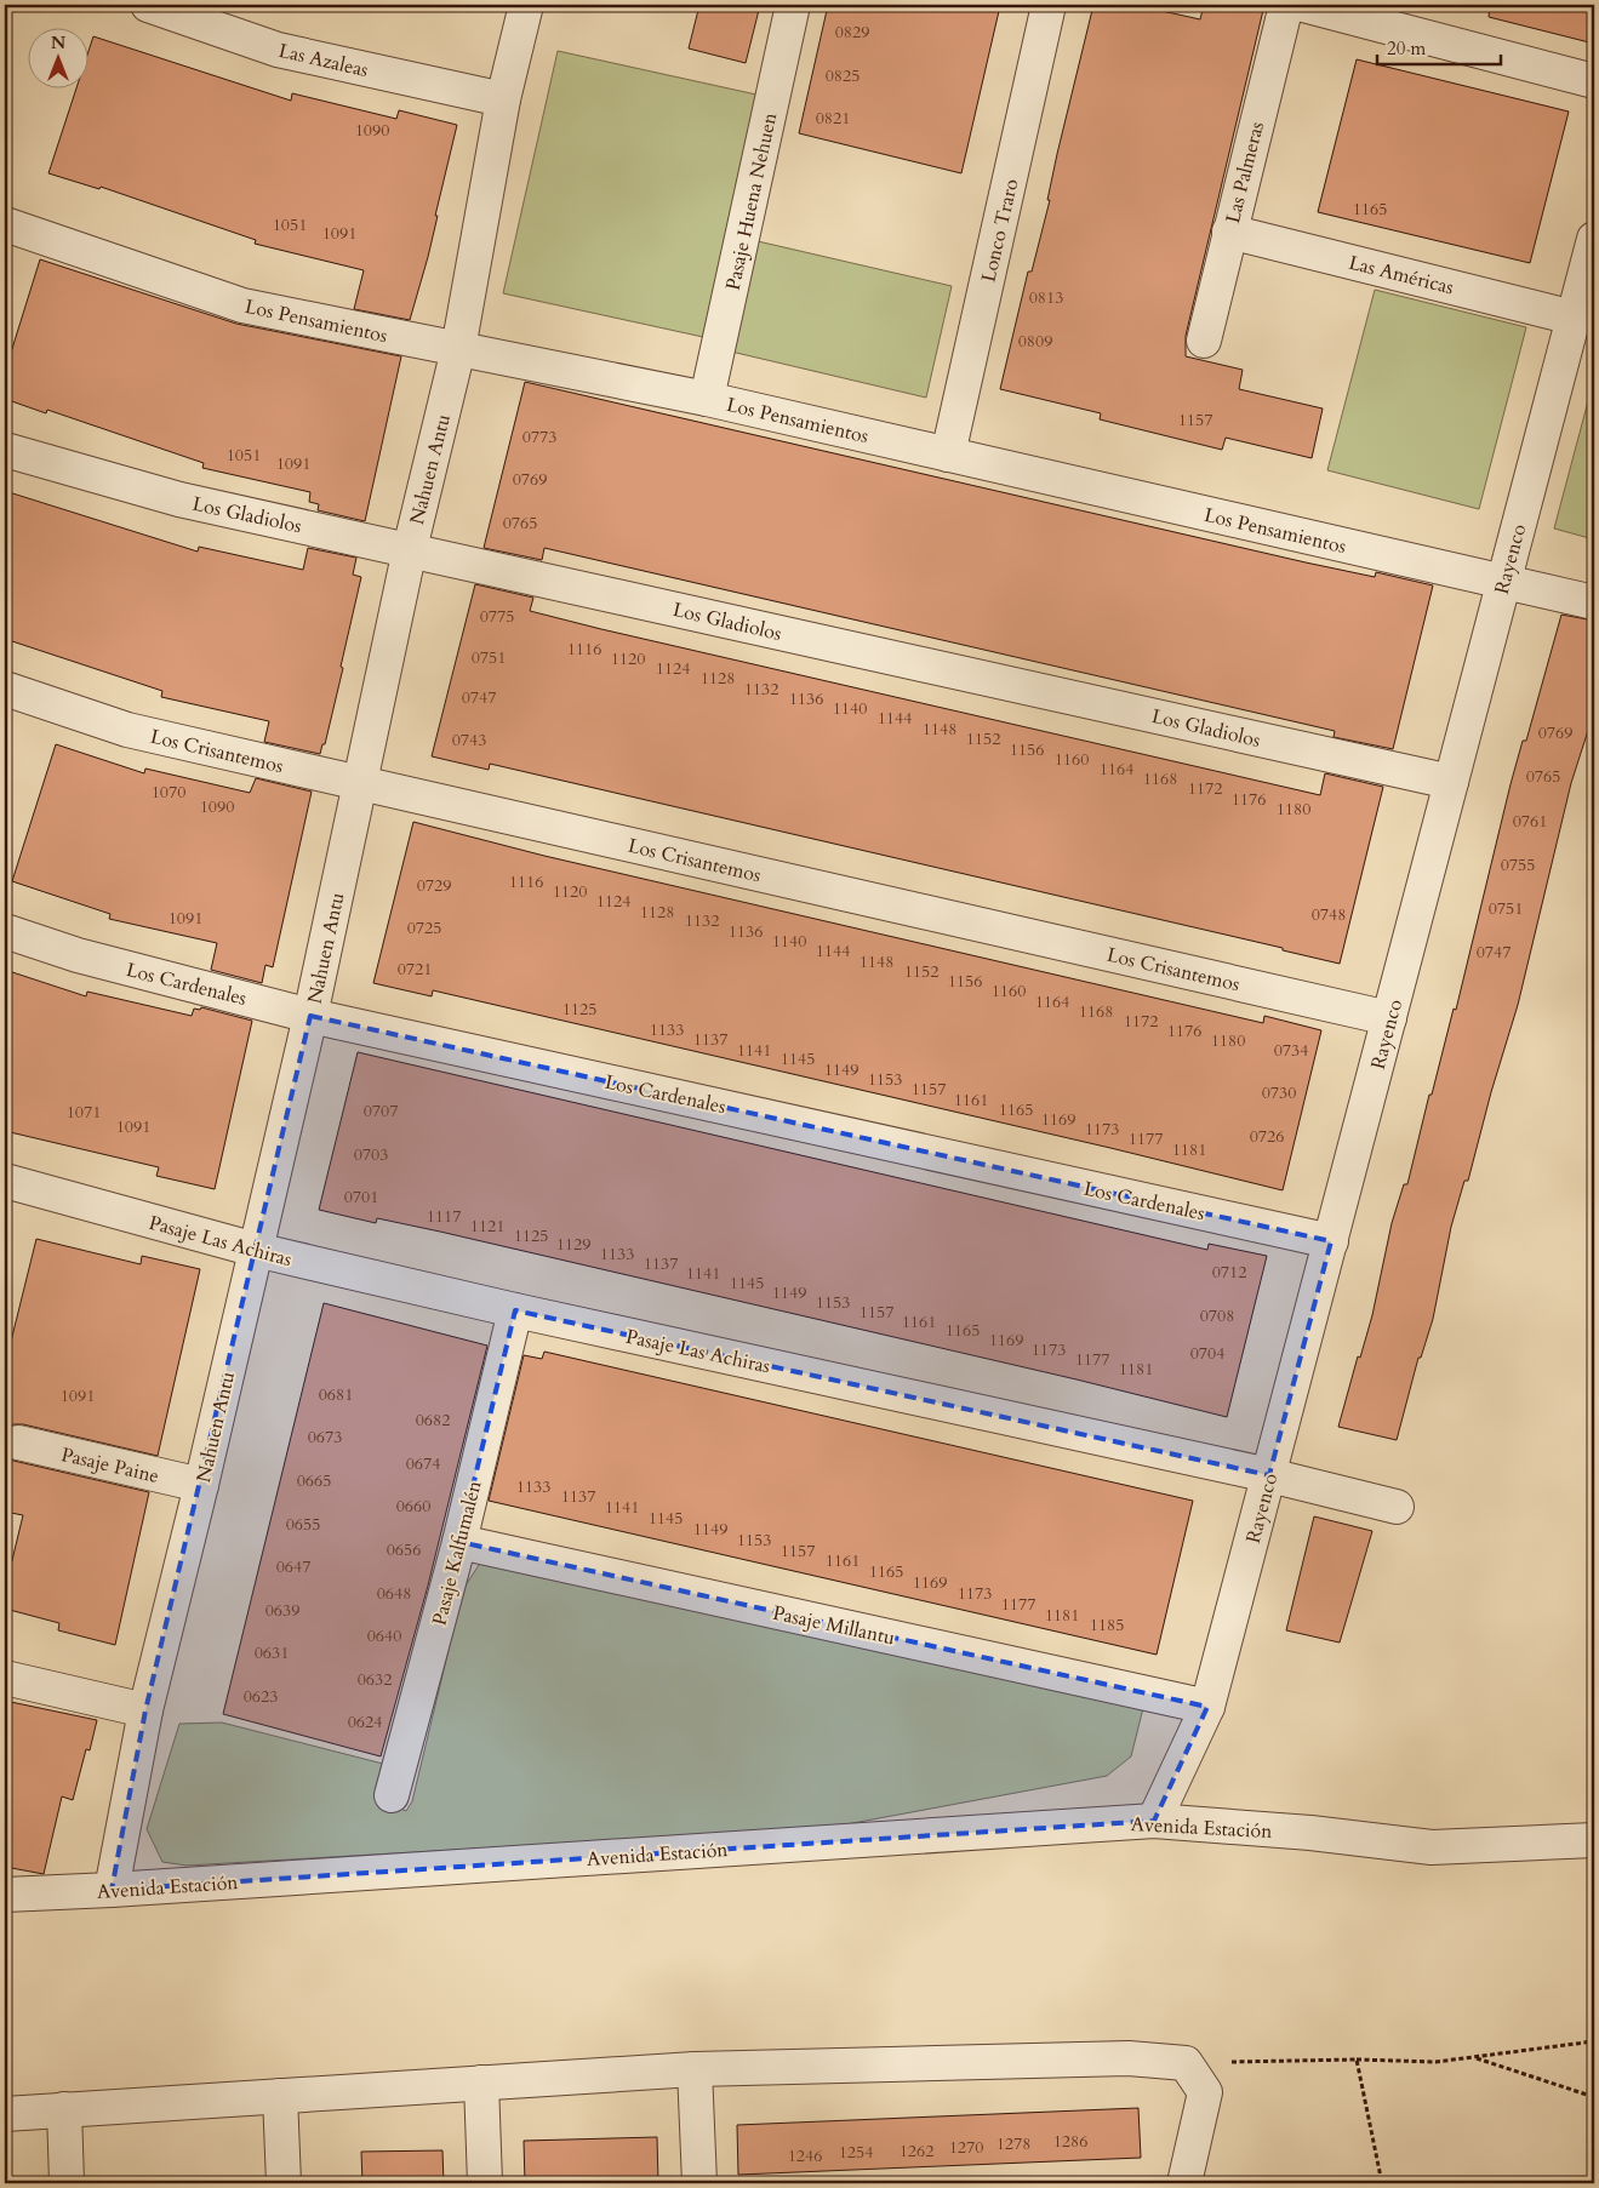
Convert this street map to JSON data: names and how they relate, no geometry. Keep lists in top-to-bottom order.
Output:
{
  "streets": {
    "street": [
      "Las Azaleas",
      "Las Palmeras",
      "Pasaje Huena Nehuen",
      "Lonco Traro",
      "Las Américas",
      "Los Pensamientos",
      "Nahuen Antu",
      "Los Gladiolos",
      "Rayenco",
      "Los Crisantemos",
      "Los Cardenales",
      "Pasaje Las Achiras",
      "Pasaje Paine",
      "Pasaje Kalfumalén",
      "Pasaje Millantu",
      "Avenida Estación"
    ]
  },
  "crossings": [
    ["Las Azaleas", "Nahuen Antu"],
    ["Las Palmeras", "Las Américas"],
    ["Pasaje Huena Nehuen", "Los Pensamientos"],
    ["Lonco Traro", "Los Pensamientos"],
    ["Las Américas", "Rayenco"],
    ["Los Pensamientos", "Nahuen Antu"],
    ["Los Pensamientos", "Rayenco"],
    ["Nahuen Antu", "Los Gladiolos"],
    ["Nahuen Antu", "Los Crisantemos"],
    ["Nahuen Antu", "Los Cardenales"],
    ["Nahuen Antu", "Pasaje Las Achiras"],
    ["Nahuen Antu", "Pasaje Paine"],
    ["Nahuen Antu", "Avenida Estación"],
    ["Los Gladiolos", "Rayenco"],
    ["Rayenco", "Los Crisantemos"],
    ["Rayenco", "Los Cardenales"],
    ["Rayenco", "Pasaje Las Achiras"],
    ["Rayenco", "Pasaje Millantu"],
    ["Rayenco", "Avenida Estación"],
    ["Pasaje Las Achiras", "Pasaje Kalfumalén"],
    ["Pasaje Kalfumalén", "Pasaje Millantu"]
  ],
  "house_numbers": [
    "0829",
    "0825",
    "0821",
    "1090",
    "1165",
    "1051",
    "1091",
    "0813",
    "0809",
    "1157",
    "0773",
    "1051",
    "1091",
    "0769",
    "0765",
    "0775",
    "1116",
    "0751",
    "1120",
    "1124",
    "1128",
    "1132",
    "0747",
    "1136",
    "1140",
    "1144",
    "1148",
    "0769",
    "1152",
    "0743",
    "1156",
    "1160",
    "1164",
    "0765",
    "1168",
    "1172",
    "1070",
    "1176",
    "1090",
    "1180",
    "0761",
    "0755",
    "1116",
    "0729",
    "1120",
    "1124",
    "0751",
    "1128",
    "0748",
    "1091",
    "1132",
    "0725",
    "1136",
    "1140",
    "1144",
    "0747",
    "1148",
    "0721",
    "1152",
    "1156",
    "1160",
    "1164",
    "1125",
    "1168",
    "1172",
    "1133",
    "1176",
    "1137",
    "1180",
    "1141",
    "0734",
    "1145",
    "1149",
    "1153",
    "1157",
    "0730",
    "1161",
    "1165",
    "0707",
    "1071",
    "1169",
    "1091",
    "1173",
    "0726",
    "1177",
    "1181",
    "0703",
    "0701",
    "1117",
    "1121",
    "1125",
    "1129",
    "1133",
    "1137",
    "0712",
    "1141",
    "1145",
    "1149",
    "1153",
    "1157",
    "0708",
    "1161",
    "1165",
    "1169",
    "1173",
    "0704",
    "1177",
    "1181",
    "0681",
    "1091",
    "0682",
    "0673",
    "0674",
    "0665",
    "1133",
    "1137",
    "0660",
    "1141",
    "1145",
    "0655",
    "1149",
    "1153",
    "0656",
    "1157",
    "1161",
    "0647",
    "1165",
    "1169",
    "0648",
    "1173",
    "1177",
    "0639",
    "1181",
    "1185",
    "0640",
    "0631",
    "0632",
    "0623",
    "0624",
    "1286",
    "1278",
    "1270",
    "1262",
    "1254",
    "1246"
  ],
  "scale_bar": "20 m",
  "north": "top"
}
